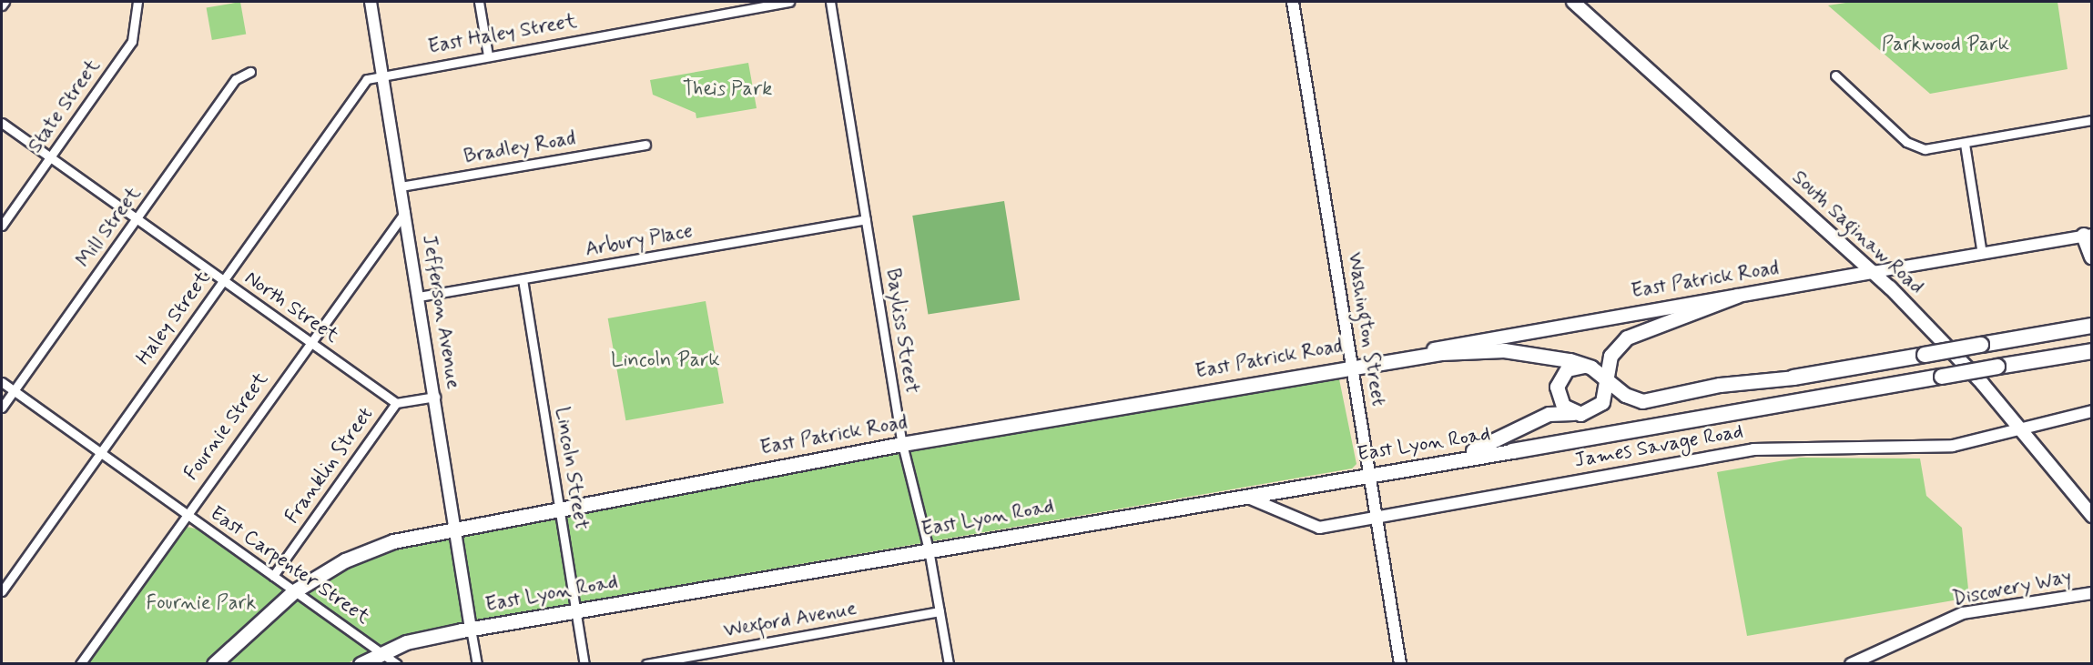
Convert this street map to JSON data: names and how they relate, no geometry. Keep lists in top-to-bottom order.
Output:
{
  "streets": {
    "highway": ["East Patrick Road", "East Lyon Road"],
    "main road": ["South Saginaw Road"],
    "street": [
      "East Haley Street",
      "State Street",
      "Bradley Road",
      "Mill Street",
      "Arbury Place",
      "North Street",
      "Jefferson Avenue",
      "Haley Street",
      "Washington Street",
      "Bayliss Street",
      "Fournie Street",
      "James Savage Road",
      "Franklin Street",
      "Lincoln Street",
      "East Carpenter Street",
      "Discovery Way",
      "Wexford Avenue"
    ]
  },
  "crossings": [
    ["East Haley Street", "Jefferson Avenue"],
    ["East Haley Street", "Haley Street"],
    ["State Street", "North Street"],
    ["Bradley Road", "Jefferson Avenue"],
    ["Mill Street", "North Street"],
    ["Mill Street", "East Carpenter Street"],
    ["South Saginaw Road", "East Patrick Road"],
    ["South Saginaw Road", "James Savage Road"],
    ["Arbury Place", "Jefferson Avenue"],
    ["Arbury Place", "Bayliss Street"],
    ["Arbury Place", "Lincoln Street"],
    ["East Patrick Road", "Jefferson Avenue"],
    ["East Patrick Road", "Washington Street"],
    ["East Patrick Road", "Bayliss Street"],
    ["East Patrick Road", "Lincoln Street"],
    ["East Patrick Road", "East Carpenter Street"],
    ["North Street", "Haley Street"],
    ["North Street", "Fournie Street"],
    ["North Street", "Franklin Street"],
    ["Jefferson Avenue", "Haley Street"],
    ["Jefferson Avenue", "Fournie Street"],
    ["Jefferson Avenue", "East Lyon Road"],
    ["Haley Street", "East Carpenter Street"],
    ["Washington Street", "East Lyon Road"],
    ["Washington Street", "James Savage Road"],
    ["Bayliss Street", "East Lyon Road"],
    ["Bayliss Street", "Wexford Avenue"],
    ["Fournie Street", "East Carpenter Street"],
    ["East Lyon Road", "James Savage Road"],
    ["East Lyon Road", "Lincoln Street"],
    ["East Lyon Road", "East Carpenter Street"],
    ["Franklin Street", "East Carpenter Street"]
  ],
  "parks": [
    "Parkwood Park",
    "Theis Park",
    "Lincoln Park",
    "Fournie Park"
  ]
}
